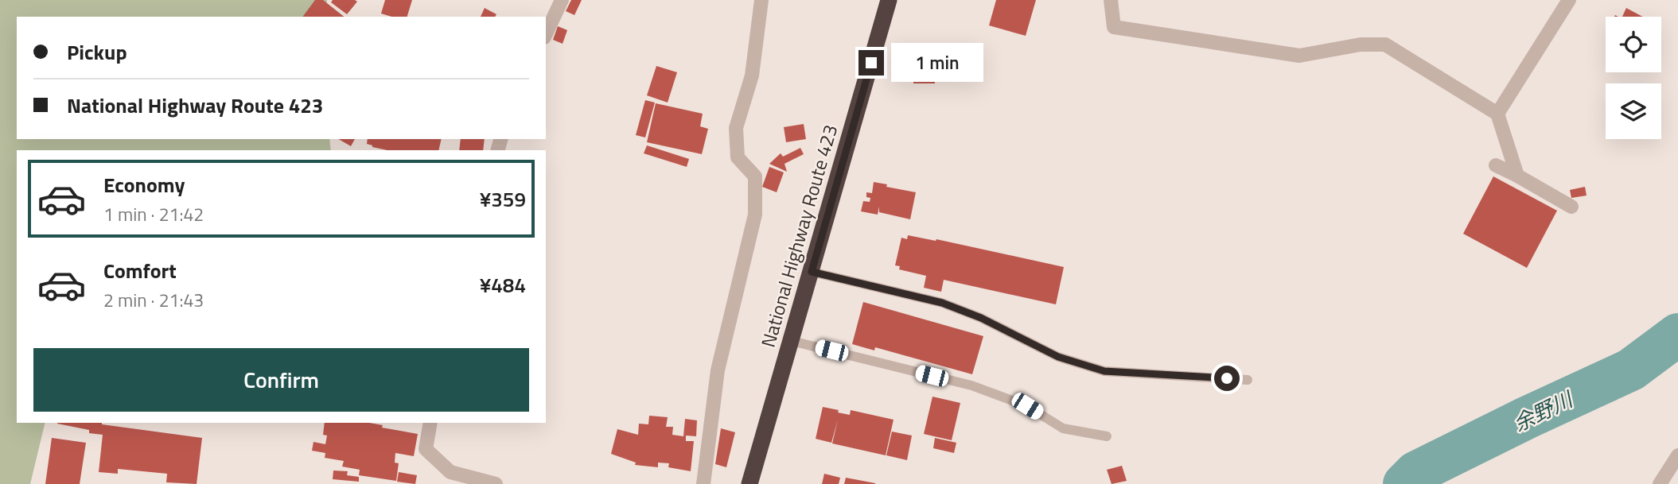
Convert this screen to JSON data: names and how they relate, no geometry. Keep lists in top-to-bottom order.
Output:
{
  "streets": {
    "highway": ["National Highway Route 423"]
  },
  "water": ["余野川"],
  "page": {
    "banner": ["Pickup", "National Highway Route 423"],
    "bubble": "1 min",
    "list": [
      {
        "name": "Economy",
        "note": "1 min · 21:42",
        "value": "¥359"
      },
      {
        "name": "Comfort",
        "note": "2 min · 21:43",
        "value": "¥484"
      }
    ],
    "buttons": "Confirm"
  }
}
